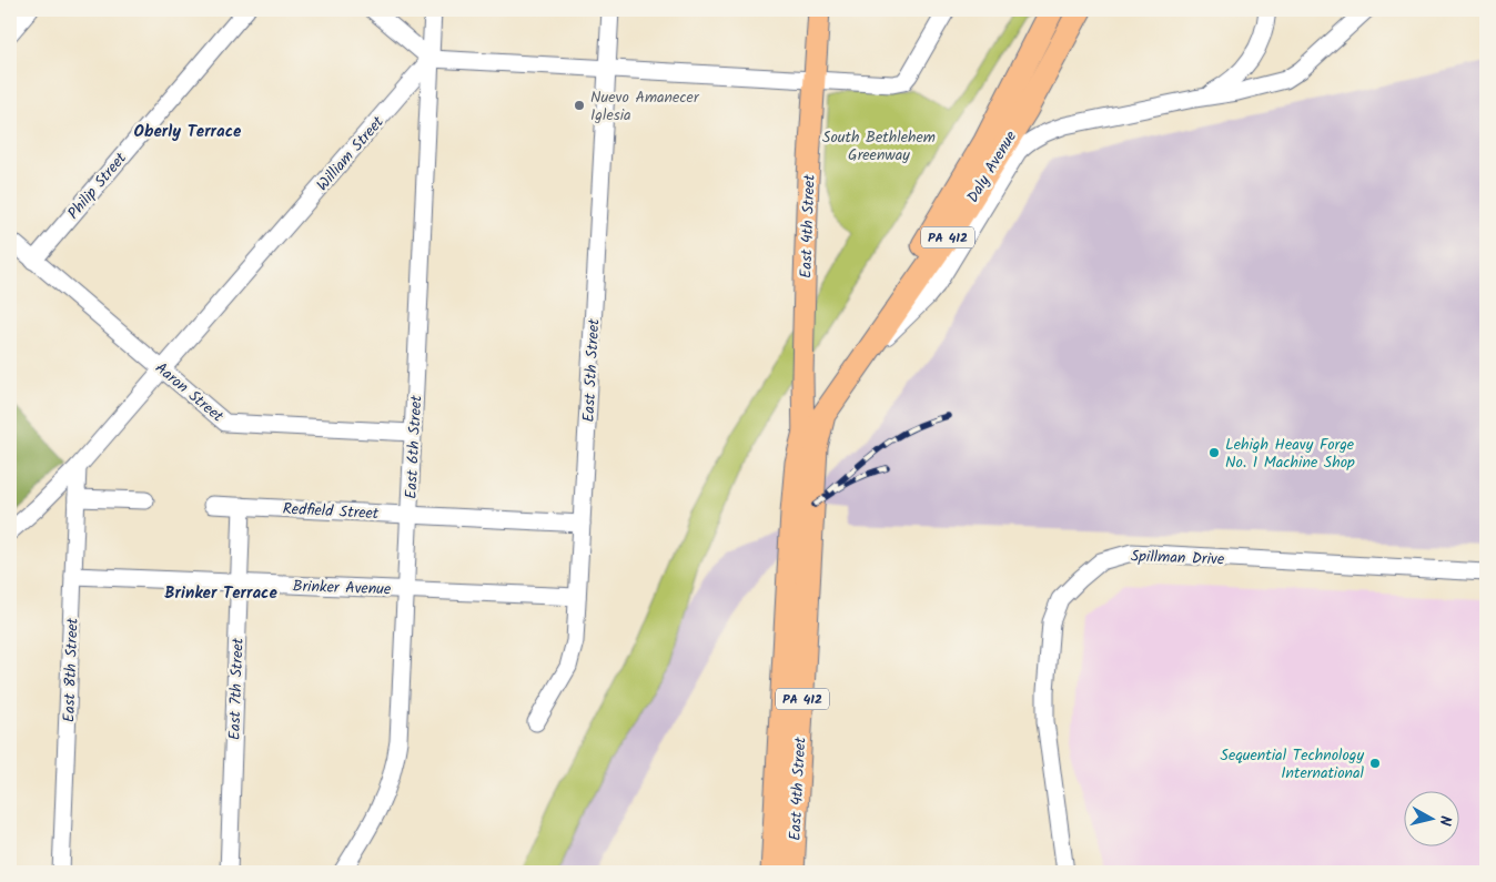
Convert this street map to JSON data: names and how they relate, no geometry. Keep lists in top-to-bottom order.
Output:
{
  "streets": {
    "highway": ["Daly Avenue", "East 4th Street", "PA 412"],
    "street": [
      "William Street",
      "Philip Street",
      "East 5th Street",
      "Aaron Street",
      "East 6th Street",
      "Redfield Street",
      "Spillman Drive",
      "Brinker Avenue",
      "East 8th Street",
      "East 7th Street"
    ]
  },
  "crossings": [
    ["William Street", "Aaron Street"],
    ["William Street", "East 6th Street"],
    ["William Street", "East 8th Street"],
    ["Daly Avenue", "East 4th Street"],
    ["Philip Street", "Aaron Street"],
    ["East 5th Street", "Redfield Street"],
    ["East 5th Street", "Brinker Avenue"],
    ["Aaron Street", "East 6th Street"],
    ["East 6th Street", "Redfield Street"],
    ["East 6th Street", "Brinker Avenue"],
    ["Redfield Street", "East 7th Street"],
    ["Brinker Avenue", "East 8th Street"],
    ["Brinker Avenue", "East 7th Street"]
  ],
  "districts": ["Oberly Terrace", "Brinker Terrace"],
  "parks": ["South Bethlehem Greenway"],
  "places": ["Nuevo Amanecer Iglesia", "Lehigh Heavy Forge No. 1 Machine Shop", "Sequential Technology International"],
  "north": "right"
}
